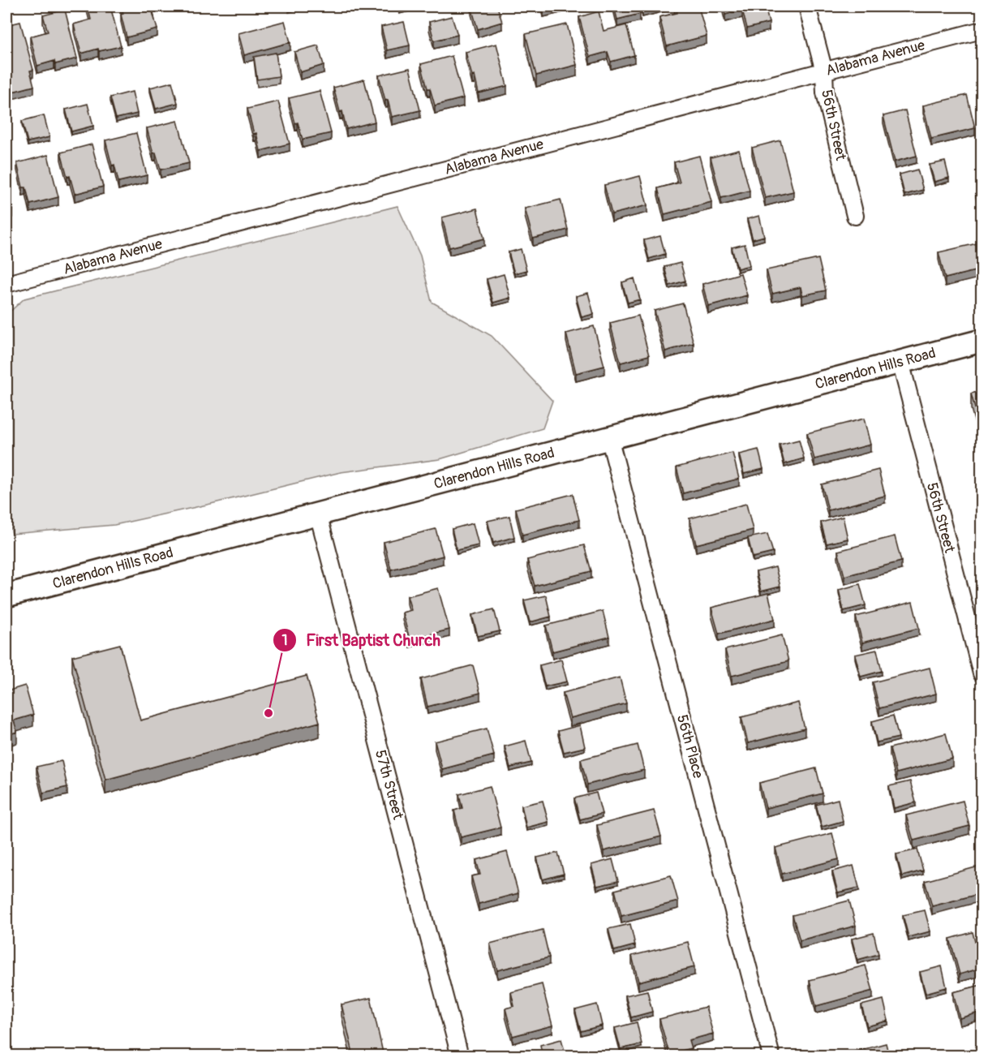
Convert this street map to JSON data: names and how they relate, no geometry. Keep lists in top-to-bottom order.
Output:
{
  "streets": {
    "street": [
      "Alabama Avenue",
      "56th Street",
      "Clarendon Hills Road",
      "56th Place",
      "57th Street"
    ]
  },
  "crossings": [
    ["Alabama Avenue", "56th Street"],
    ["56th Street", "Clarendon Hills Road"],
    ["Clarendon Hills Road", "56th Place"],
    ["Clarendon Hills Road", "57th Street"]
  ],
  "places": ["First Baptist Church"]
}
